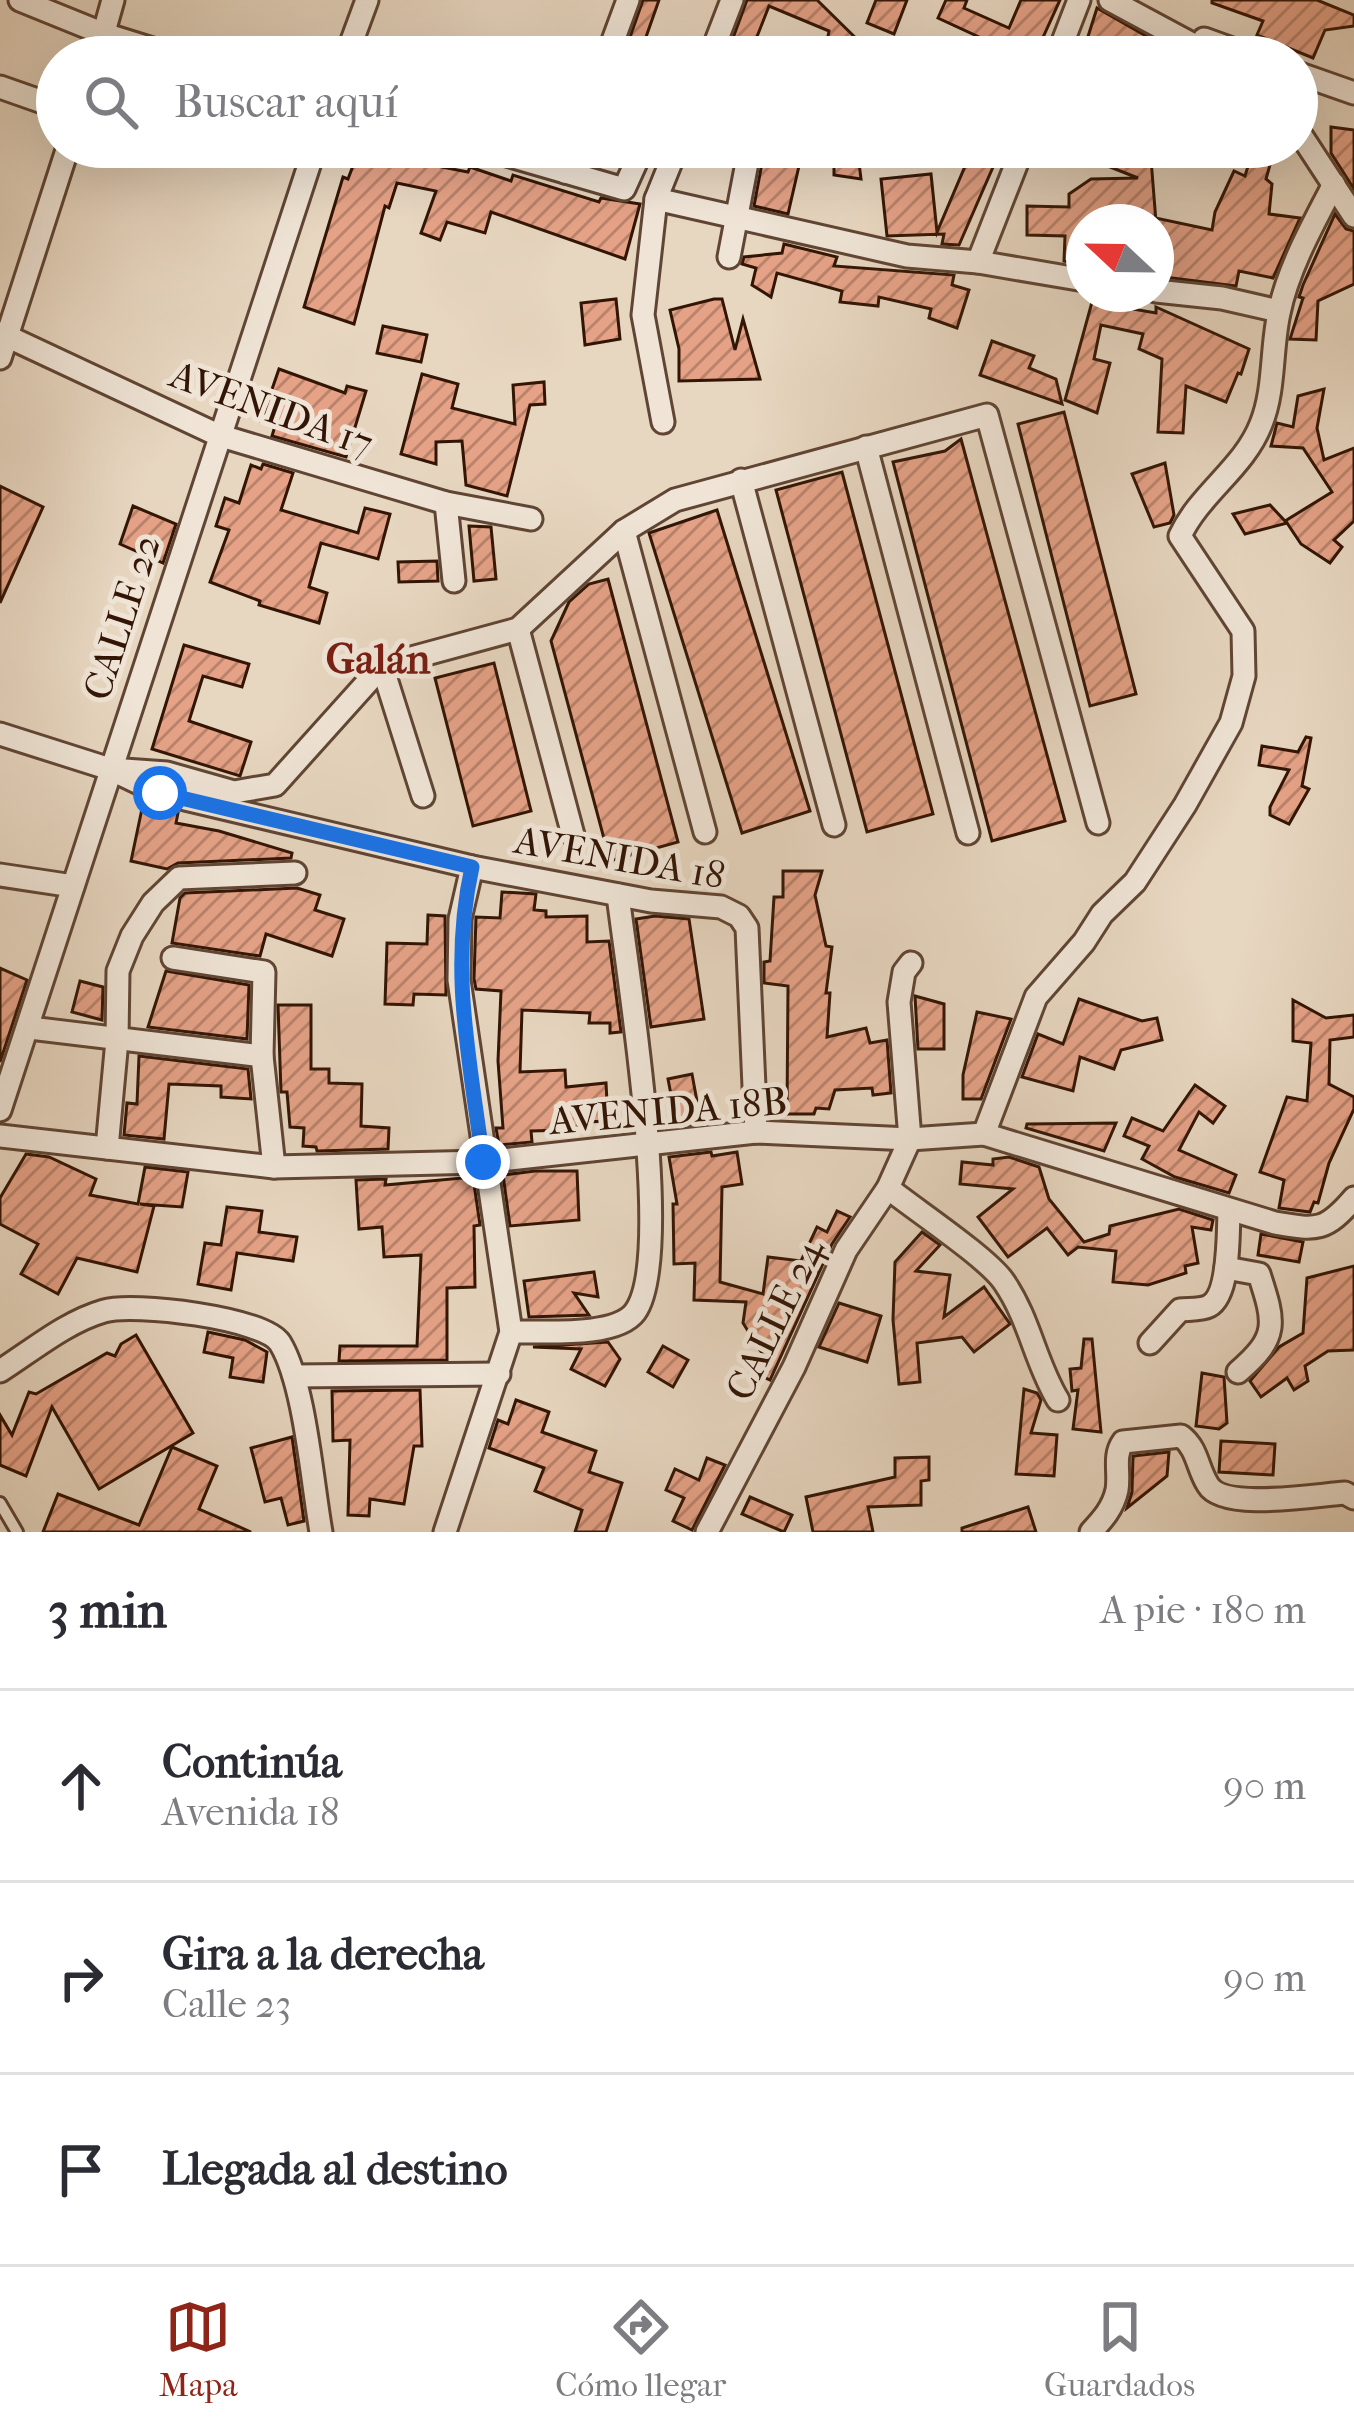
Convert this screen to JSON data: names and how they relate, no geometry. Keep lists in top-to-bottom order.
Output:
{
  "streets": {
    "street": [
      "AVENIDA 17",
      "CALLE 22",
      "AVENIDA 18",
      "AVENIDA 18B",
      "CALLE 24"
    ]
  },
  "crossings": [
    ["AVENIDA 17", "CALLE 22"],
    ["CALLE 22", "AVENIDA 18"],
    ["AVENIDA 18", "AVENIDA 18B"],
    ["AVENIDA 18B", "CALLE 24"]
  ],
  "districts": ["Galán"],
  "north": "left",
  "page": {
    "search": "Buscar aquí",
    "heading": ["3 min", "A pie · 180 m"],
    "list": [
      ["Continúa", "Avenida 18", "90 m"],
      ["Gira a la derecha", "Calle 23", "90 m"],
      "Llegada al destino"
    ],
    "nav": ["Mapa", "Cómo llegar", "Guardados"]
  }
}
